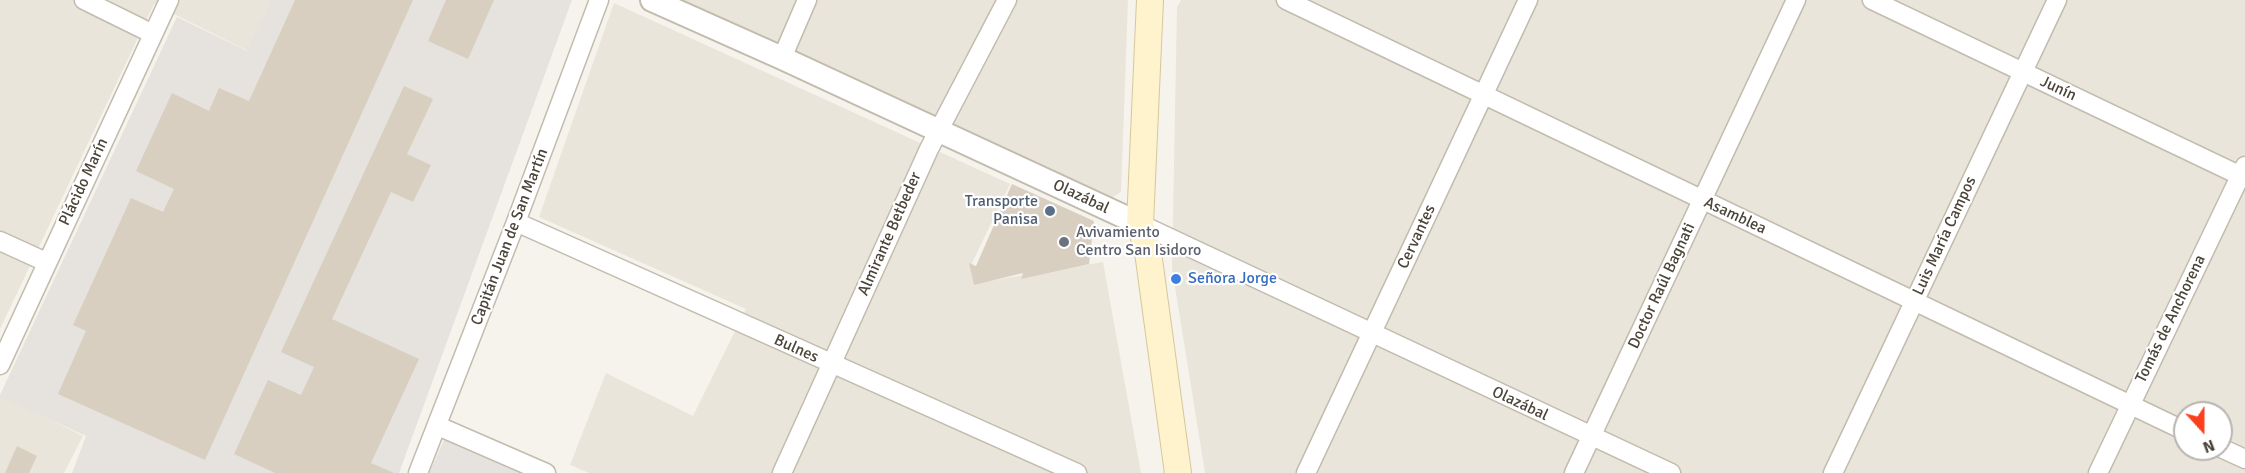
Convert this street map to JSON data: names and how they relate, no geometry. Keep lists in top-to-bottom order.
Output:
{
  "streets": {
    "street": [
      "Junín",
      "Plácido Marín",
      "Olazábal",
      "Asamblea",
      "Almirante Betbeder",
      "Luis María Campos",
      "Capitán Juan de San Martín",
      "Cervantes",
      "Doctor Raúl Bagnati",
      "Tomás de Anchorena",
      "Bulnes"
    ]
  },
  "crossings": [
    ["Junín", "Luis María Campos"],
    ["Junín", "Tomás de Anchorena"],
    ["Olazábal", "Almirante Betbeder"],
    ["Olazábal", "Cervantes"],
    ["Olazábal", "Doctor Raúl Bagnati"],
    ["Asamblea", "Luis María Campos"],
    ["Asamblea", "Cervantes"],
    ["Asamblea", "Doctor Raúl Bagnati"],
    ["Asamblea", "Tomás de Anchorena"],
    ["Almirante Betbeder", "Bulnes"],
    ["Capitán Juan de San Martín", "Bulnes"]
  ],
  "places": ["Transporte Panisa", "Avivamiento Centro San Isidoro", "Señora Jorge"],
  "north": "bottom"
}
